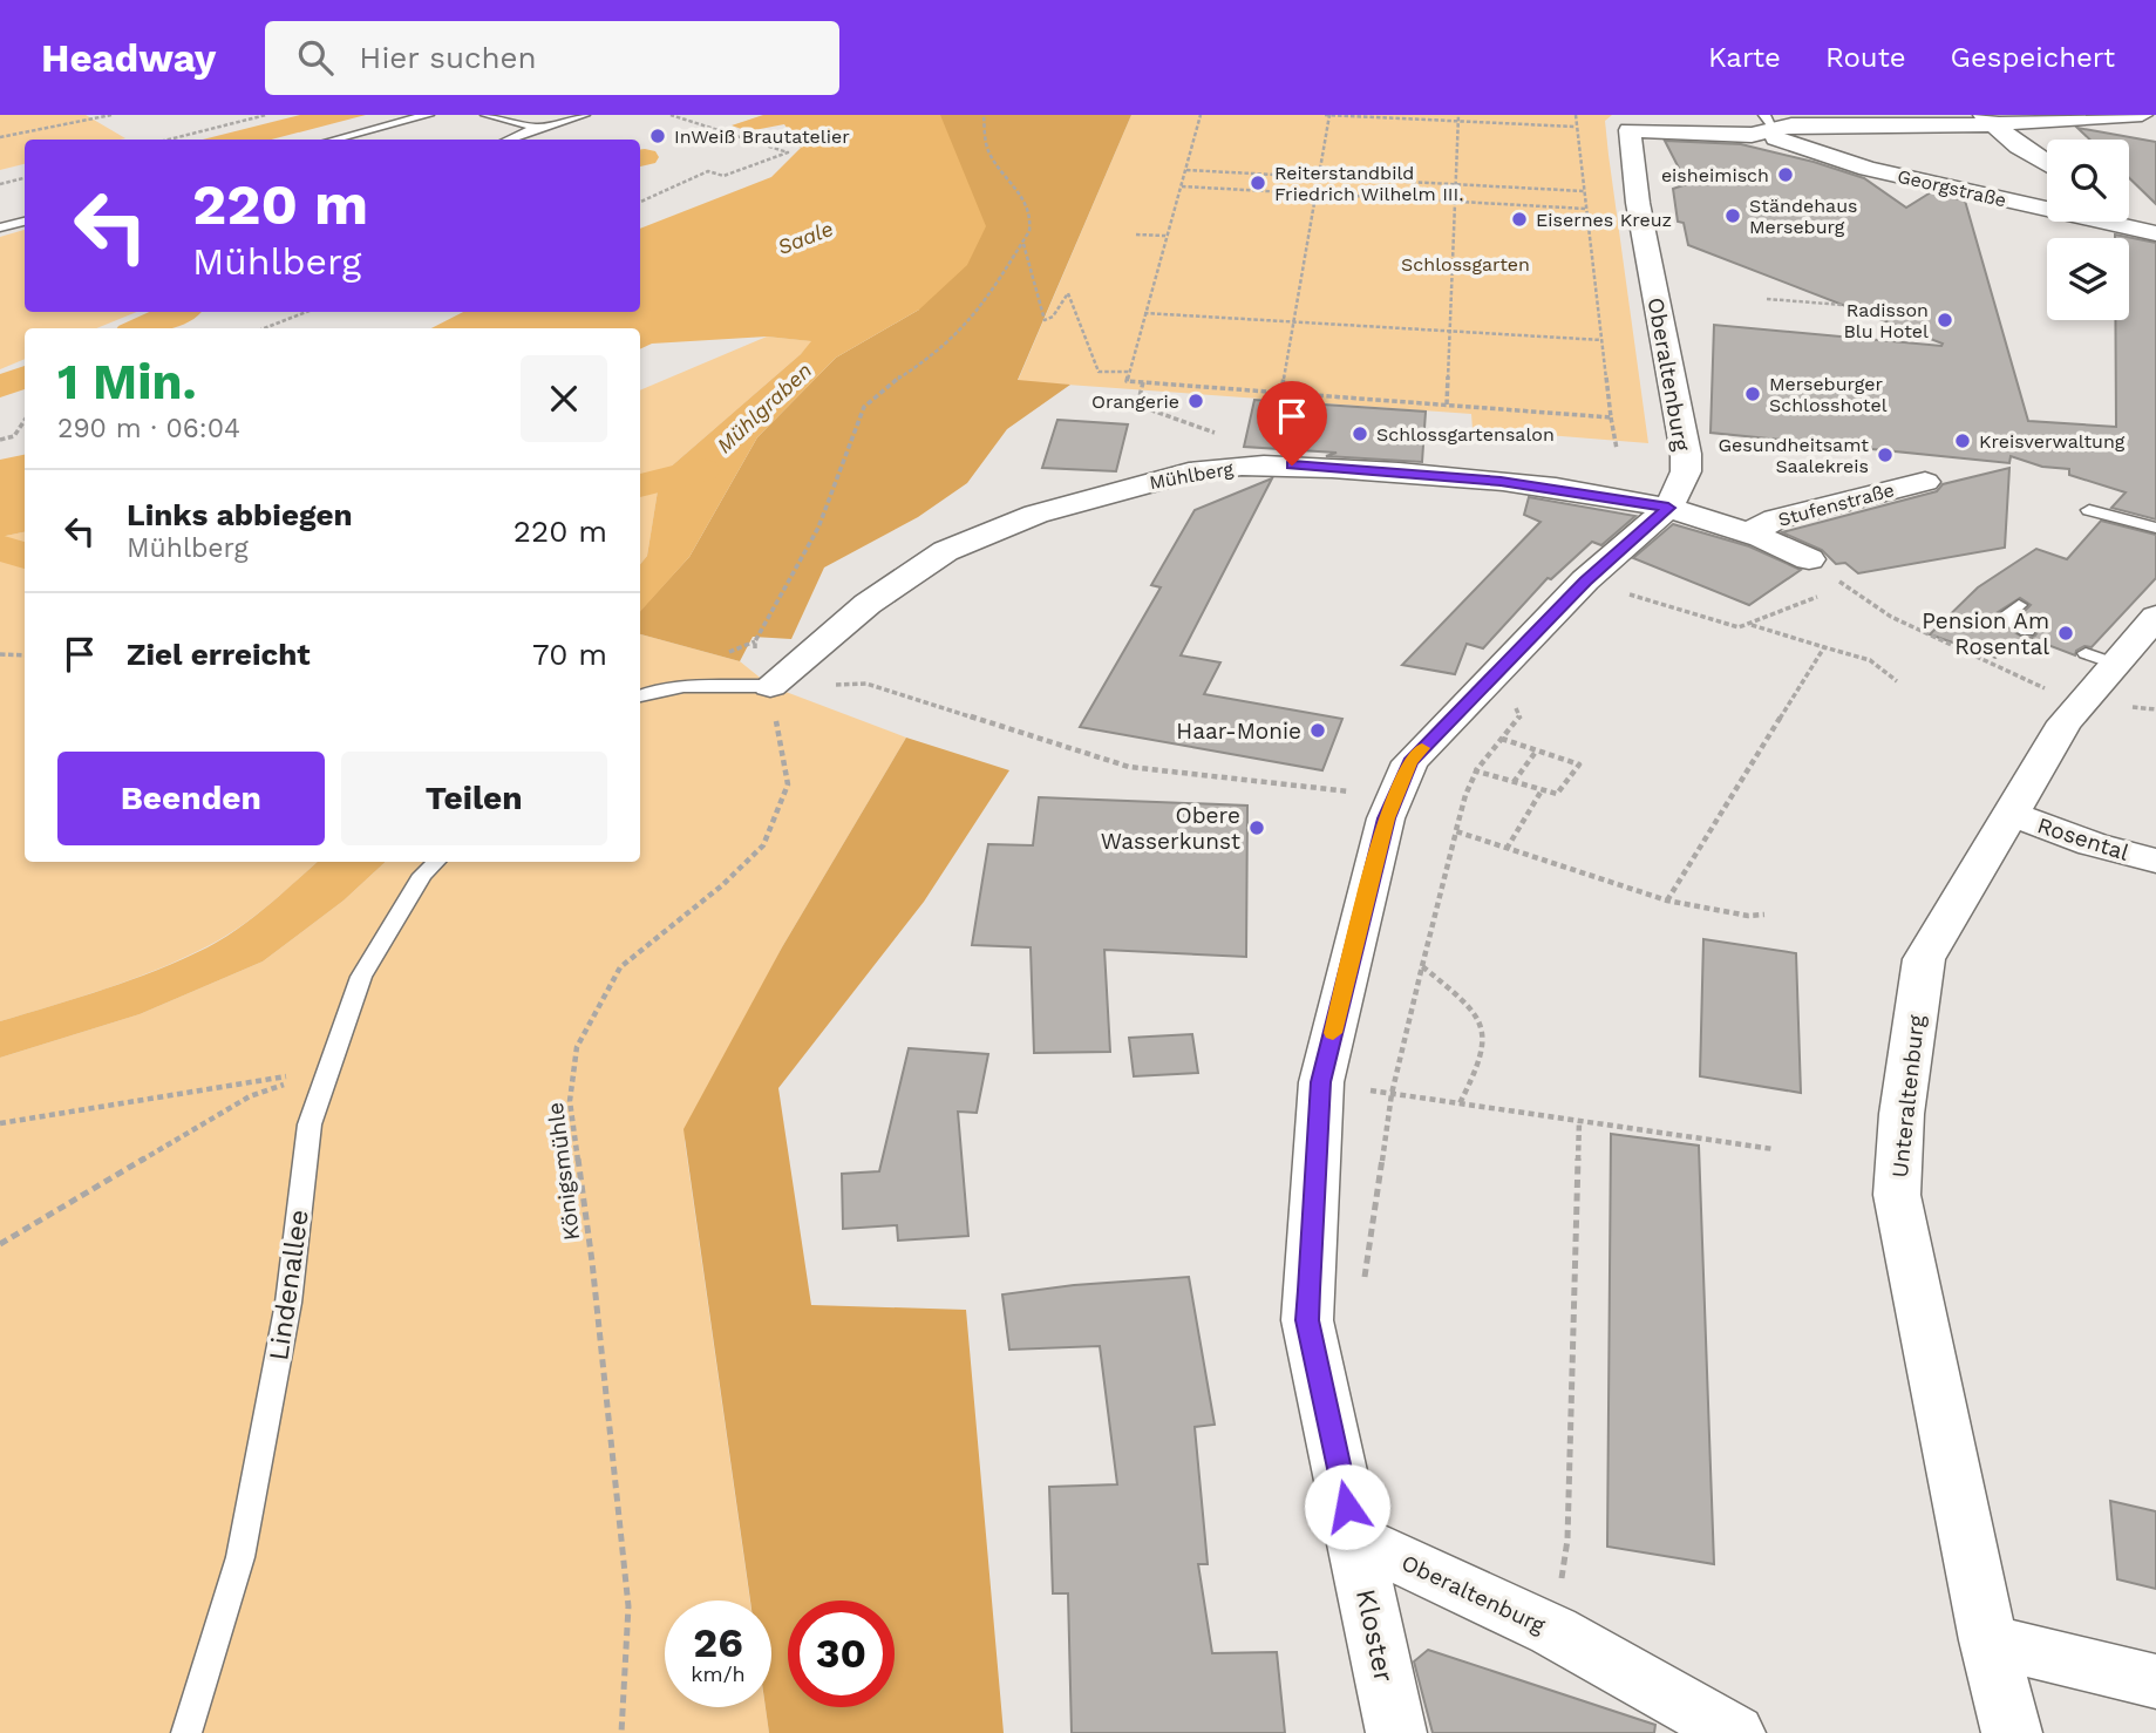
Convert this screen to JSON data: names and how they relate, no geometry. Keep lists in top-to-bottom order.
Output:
{
  "streets": {
    "street": [
      "Georgstraße",
      "Oberaltenburg",
      "Mühlberg",
      "Stufenstraße",
      "Rosental",
      "Unteraltenburg",
      "Kloster"
    ],
    "lane": ["Lindenallee"],
    "path": ["Königsmühle"]
  },
  "crossings": [
    ["Oberaltenburg", "Mühlberg"],
    ["Oberaltenburg", "Kloster"],
    ["Mühlberg", "Stufenstraße"],
    ["Mühlberg", "Königsmühle"],
    ["Rosental", "Unteraltenburg"]
  ],
  "water": ["Saale", "Mühlgraben"],
  "parks": ["Schlossgarten"],
  "places": [
    "InWeiß Brautatelier",
    "eisheimisch",
    "Reiterstandbild Friedrich Wilhelm III.",
    "Ständehaus Merseburg",
    "Eisernes Kreuz",
    "Radisson Blu Hotel",
    "Merseburger Schlosshotel",
    "Orangerie",
    "Schlossgartensalon",
    "Kreisverwaltung",
    "Gesundheitsamt Saalekreis",
    "Pension Am Rosental",
    "Haar-Monie",
    "Obere Wasserkunst"
  ],
  "page": {
    "header": "Headway",
    "search": "Hier suchen",
    "nav": ["Karte", "Route", "Gespeichert"],
    "turn": ["220 m", "Mühlberg"],
    "heading": ["1 Min.", "290 m · 06:04"],
    "list": [
      {
        "name": "Links abbiegen",
        "note": "Mühlberg",
        "value": "220 m"
      },
      {
        "name": "Ziel erreicht",
        "value": "70 m"
      }
    ],
    "buttons": ["Beenden", "Teilen"],
    "speed": "26 km/h",
    "limit": "30"
  }
}
